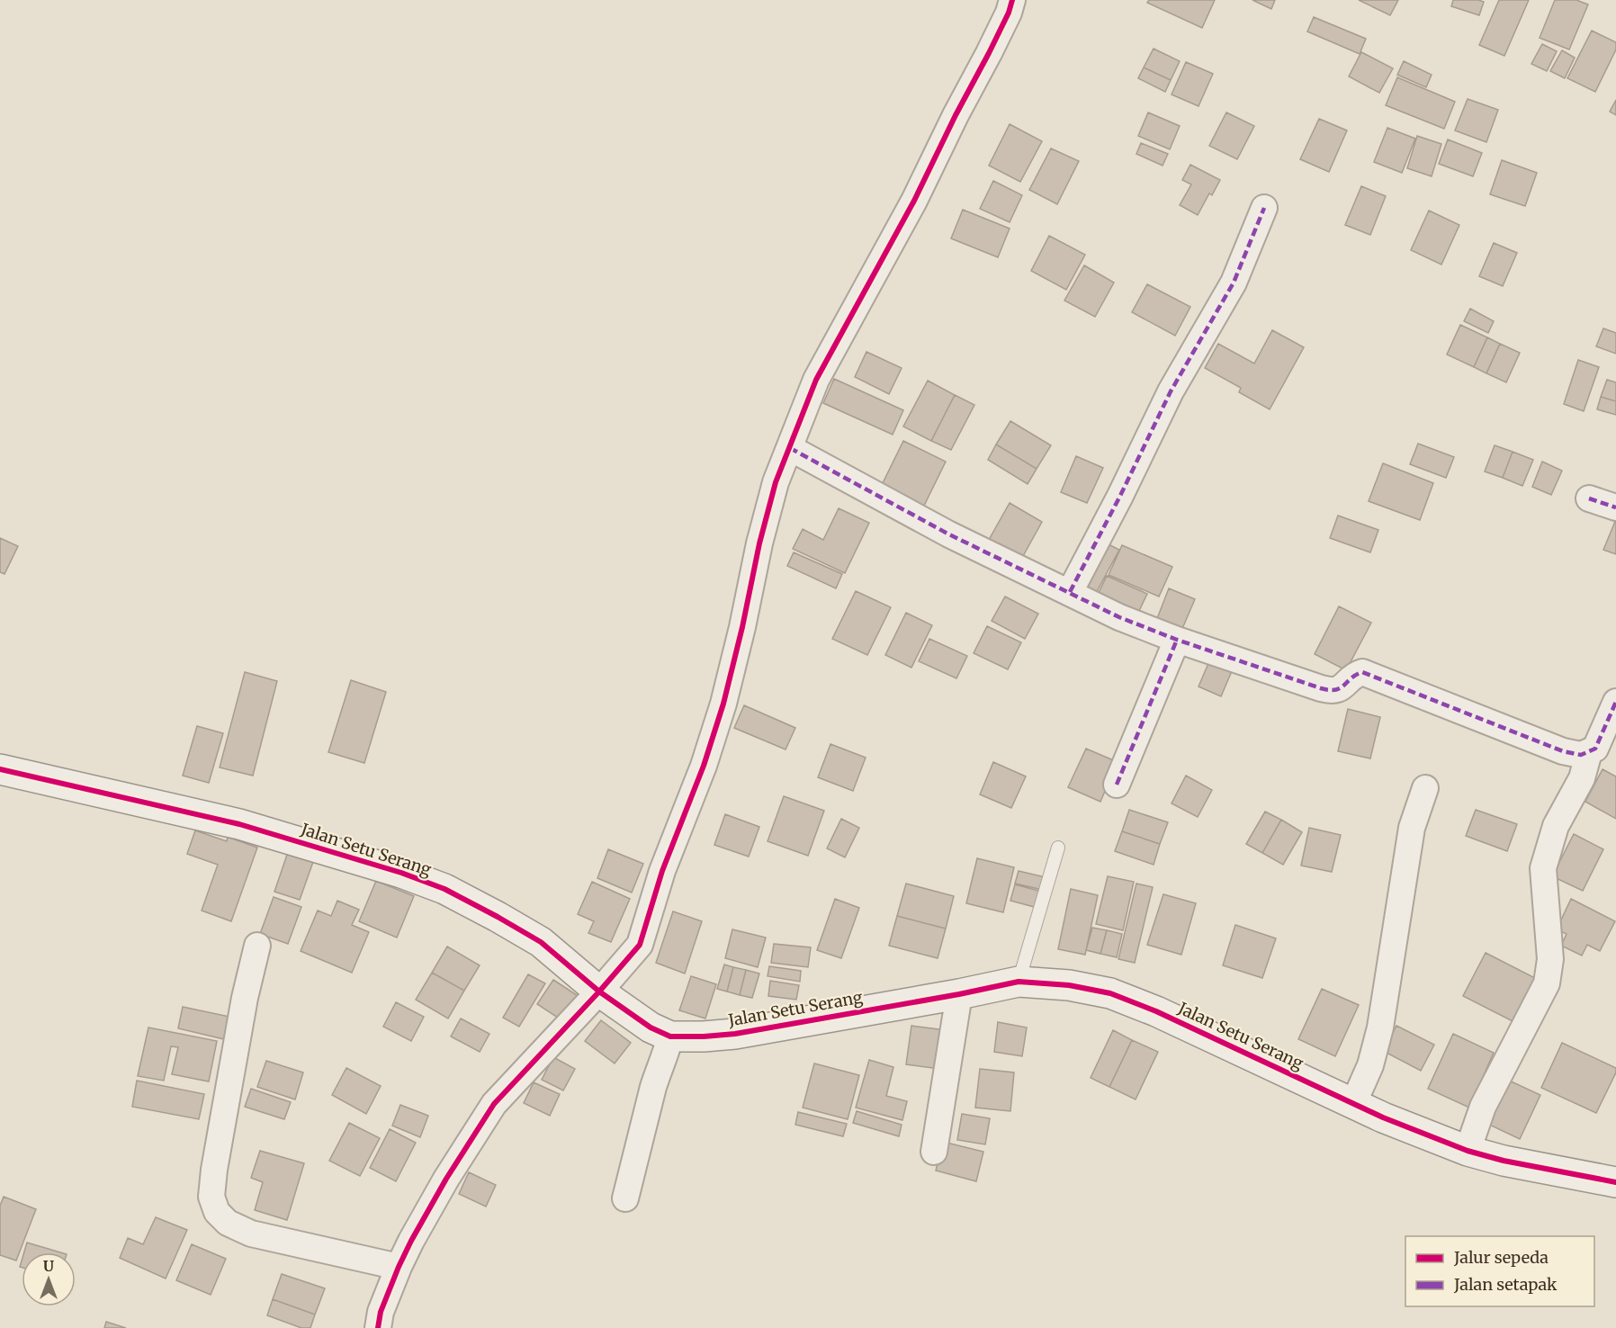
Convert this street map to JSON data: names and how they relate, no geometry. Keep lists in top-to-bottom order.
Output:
{
  "streets": {
    "street": ["Jalan Setu Serang"]
  },
  "legend": ["Jalur sepeda", "Jalan setapak"],
  "north": "top"
}
